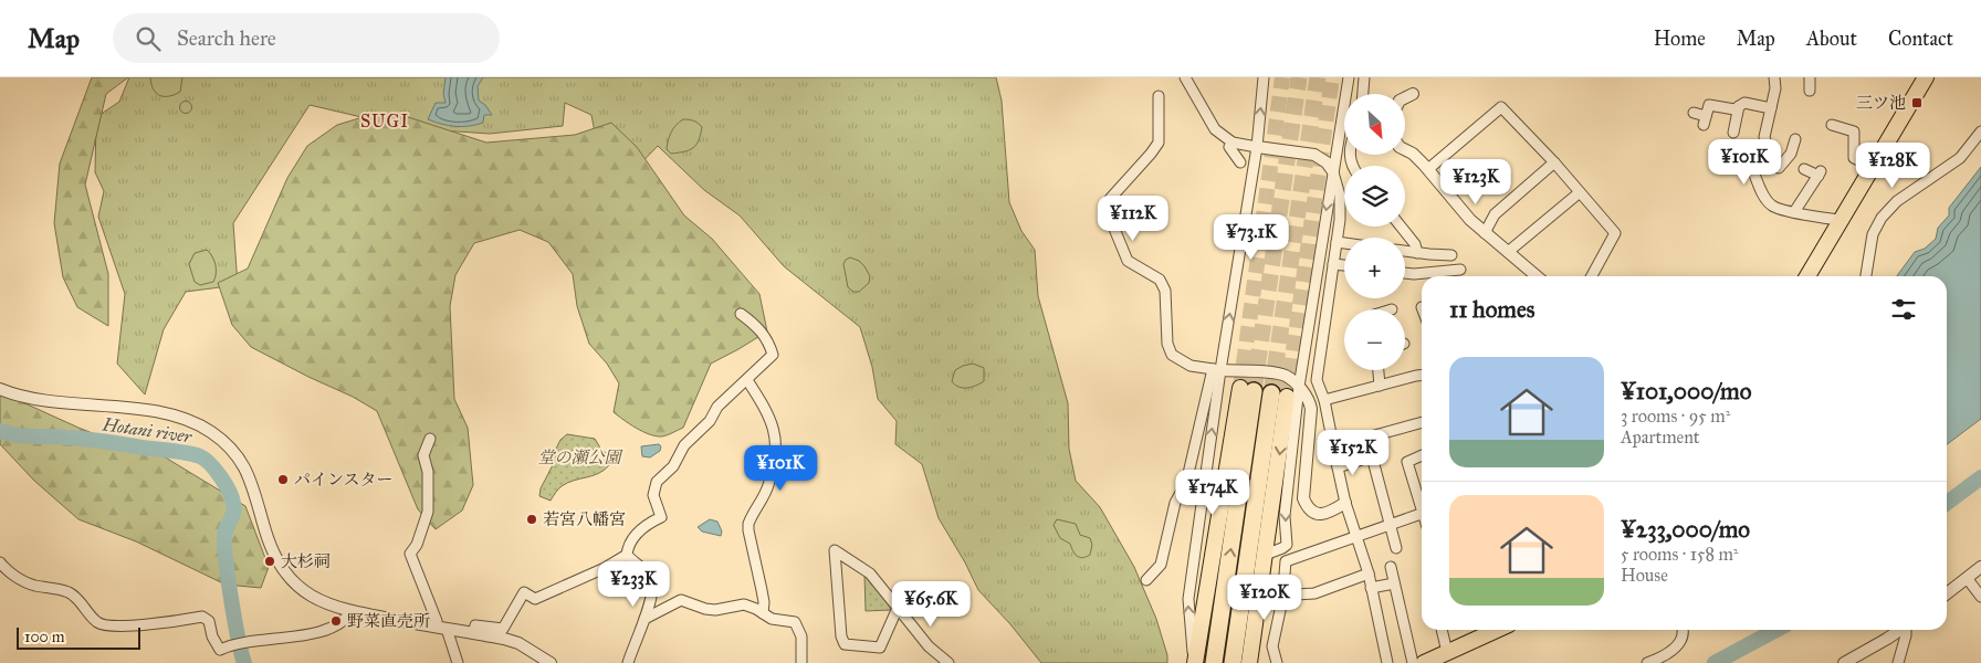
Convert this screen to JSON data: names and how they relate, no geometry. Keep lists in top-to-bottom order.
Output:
{
  "districts": ["SUGI"],
  "water": ["Hotani river"],
  "parks": ["堂の瀬公園"],
  "places": {
    "transit": ["三ツ池"],
    "other": [
      "パインスター",
      "若宮八幡宮",
      "大杉祠",
      "野菜直売所"
    ]
  },
  "scale_bar": "100 m",
  "north": "bottom right",
  "page": {
    "header": "Map",
    "search": "Search here",
    "nav": [
      "Home",
      "Map",
      "About",
      "Contact"
    ],
    "map_buttons": ["+", "−"],
    "price": [
      "¥101K",
      "¥128K",
      "¥123K",
      "¥112K",
      "¥73.1K",
      "¥152K",
      "¥101K",
      "¥174K",
      "¥233K",
      "¥120K",
      "¥65.6K"
    ],
    "heading": "11 homes",
    "list": [
      {
        "name": "¥101,000/mo",
        "note": "3 rooms · 95 m² · Apartment"
      },
      {
        "name": "¥233,000/mo",
        "note": "5 rooms · 158 m² · House"
      }
    ],
    "scale": "100 m"
  }
}
